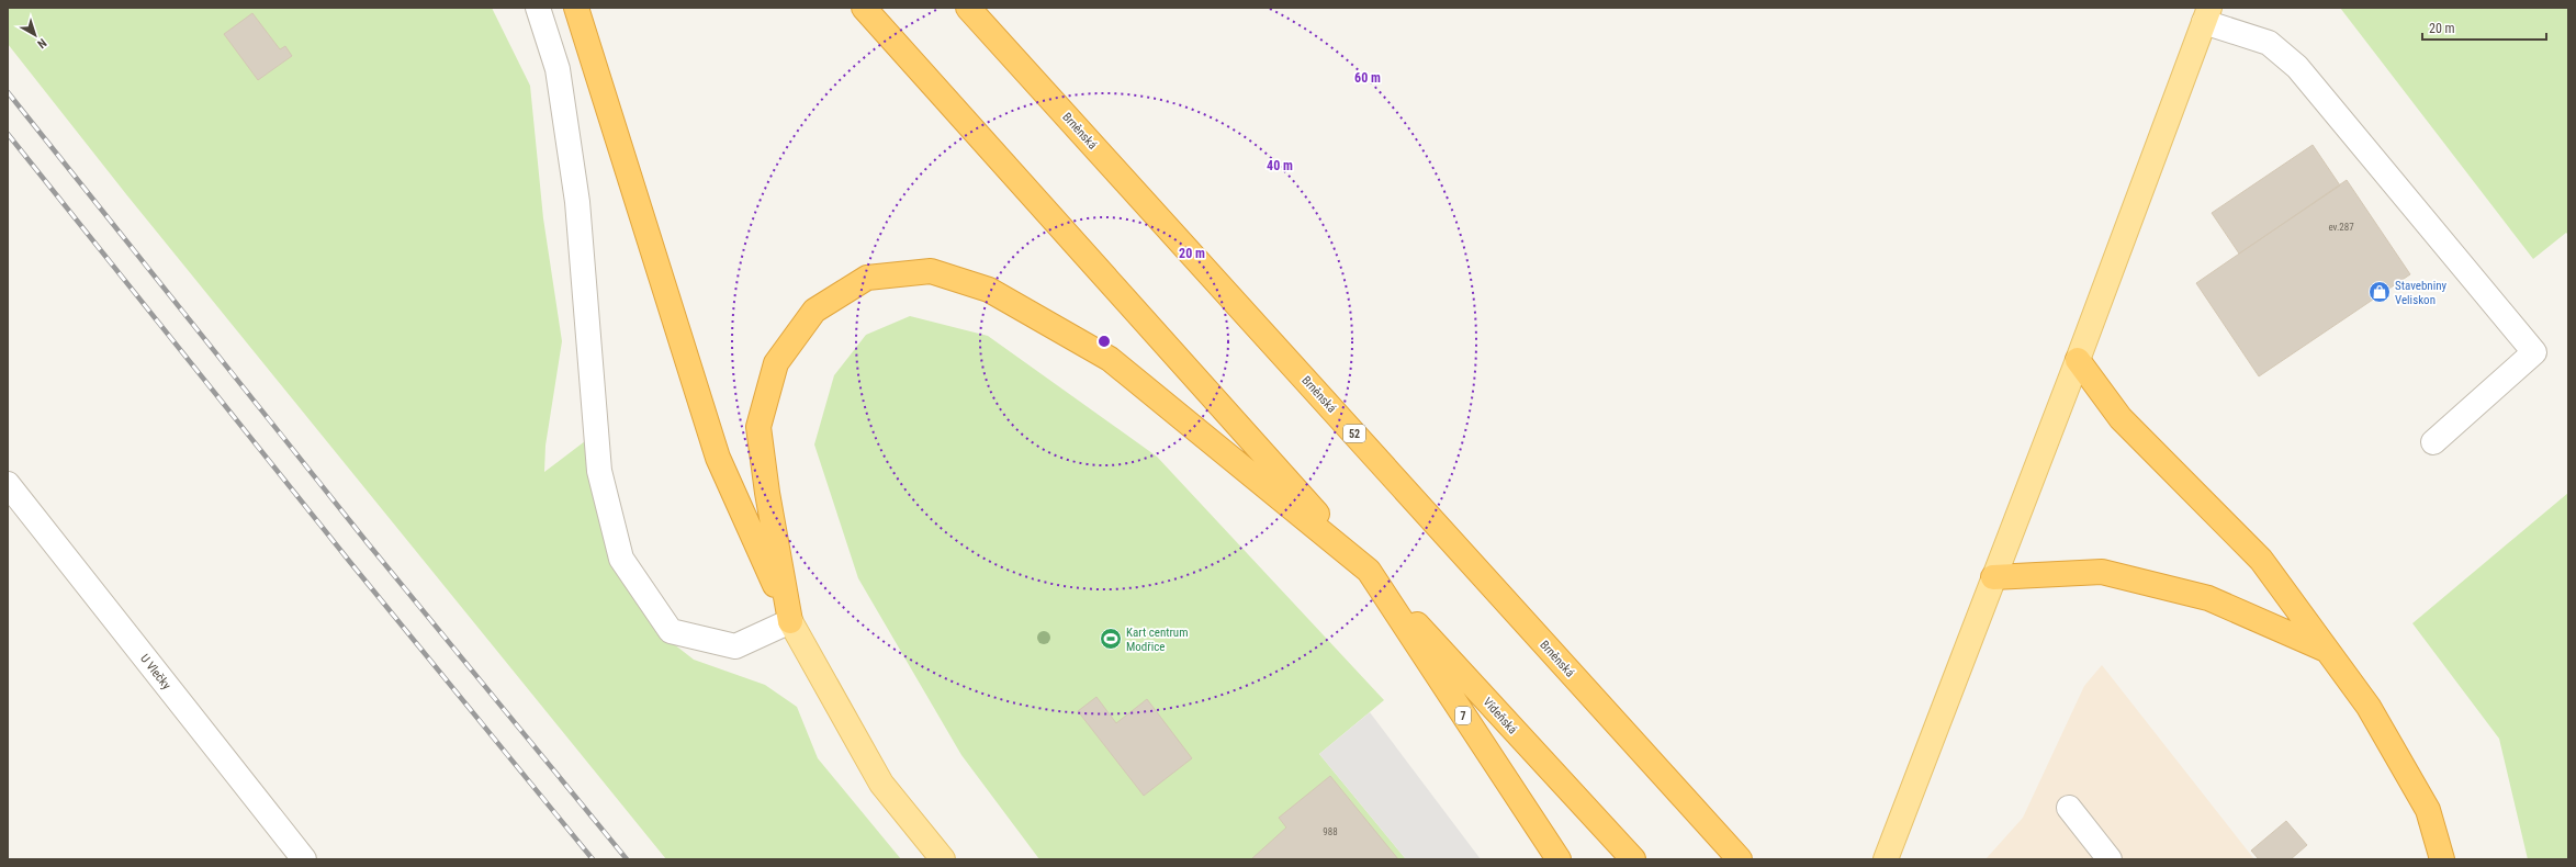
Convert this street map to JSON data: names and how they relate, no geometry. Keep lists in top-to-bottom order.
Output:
{
  "streets": {
    "highway": [
      "Brněnská",
      "52",
      "7",
      "Vídeňská"
    ],
    "street": ["U Vlečky"]
  },
  "crossings": [
    ["7", "Vídeňská"]
  ],
  "places": {
    "shop": ["Stavebniny Veliskon"],
    "sports": ["Kart centrum Modřice"]
  },
  "house_numbers": ["ev.287", "988"],
  "scale_bar": "20 m",
  "north": "bottom right",
  "rings": ["60 m", "40 m", "20 m"]
}
